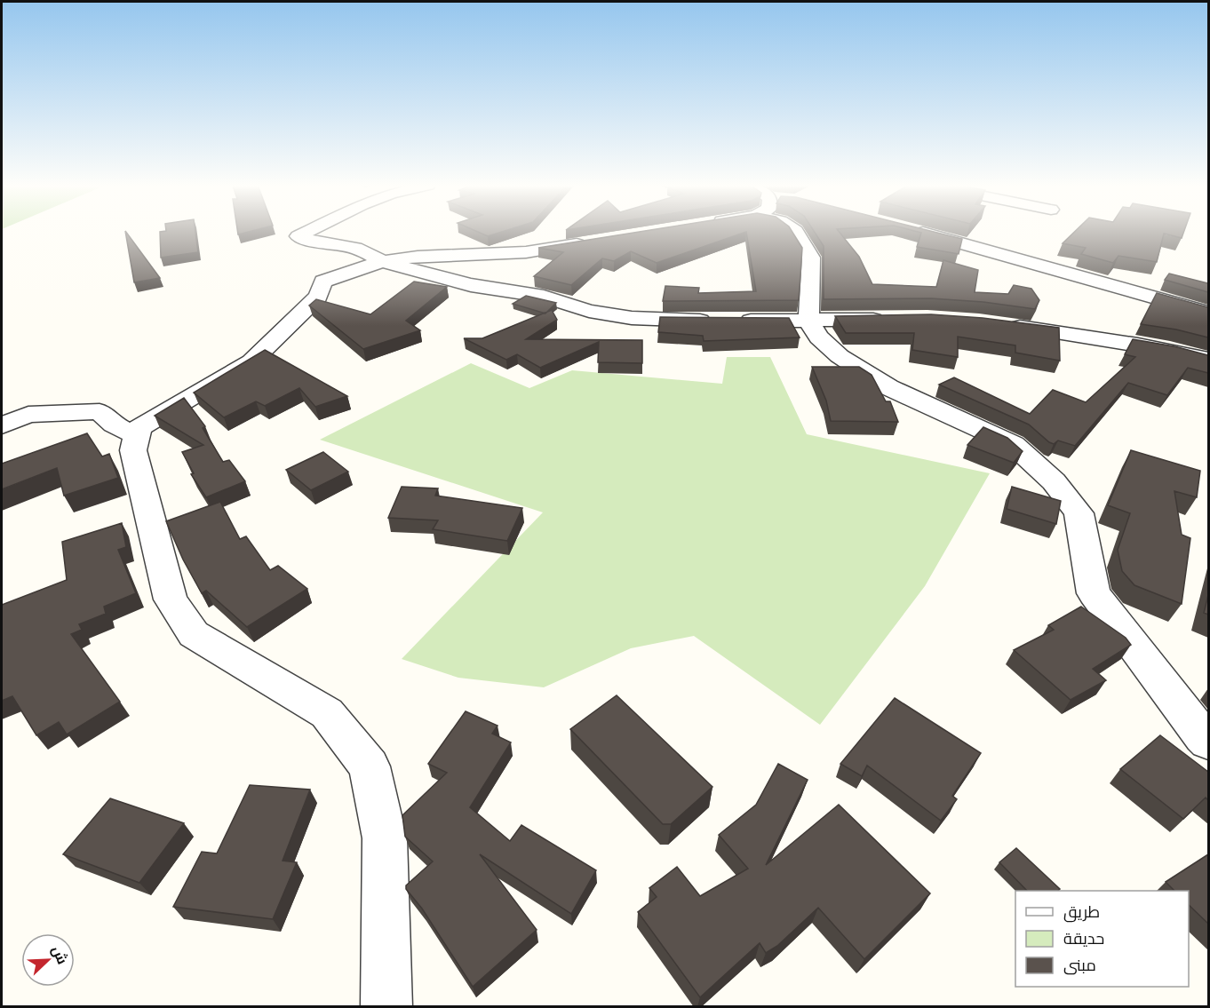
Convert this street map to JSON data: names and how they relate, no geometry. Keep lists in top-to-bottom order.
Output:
{
  "legend": ["طريق", "حديقة", "مبنى"],
  "north": "top right"
}
